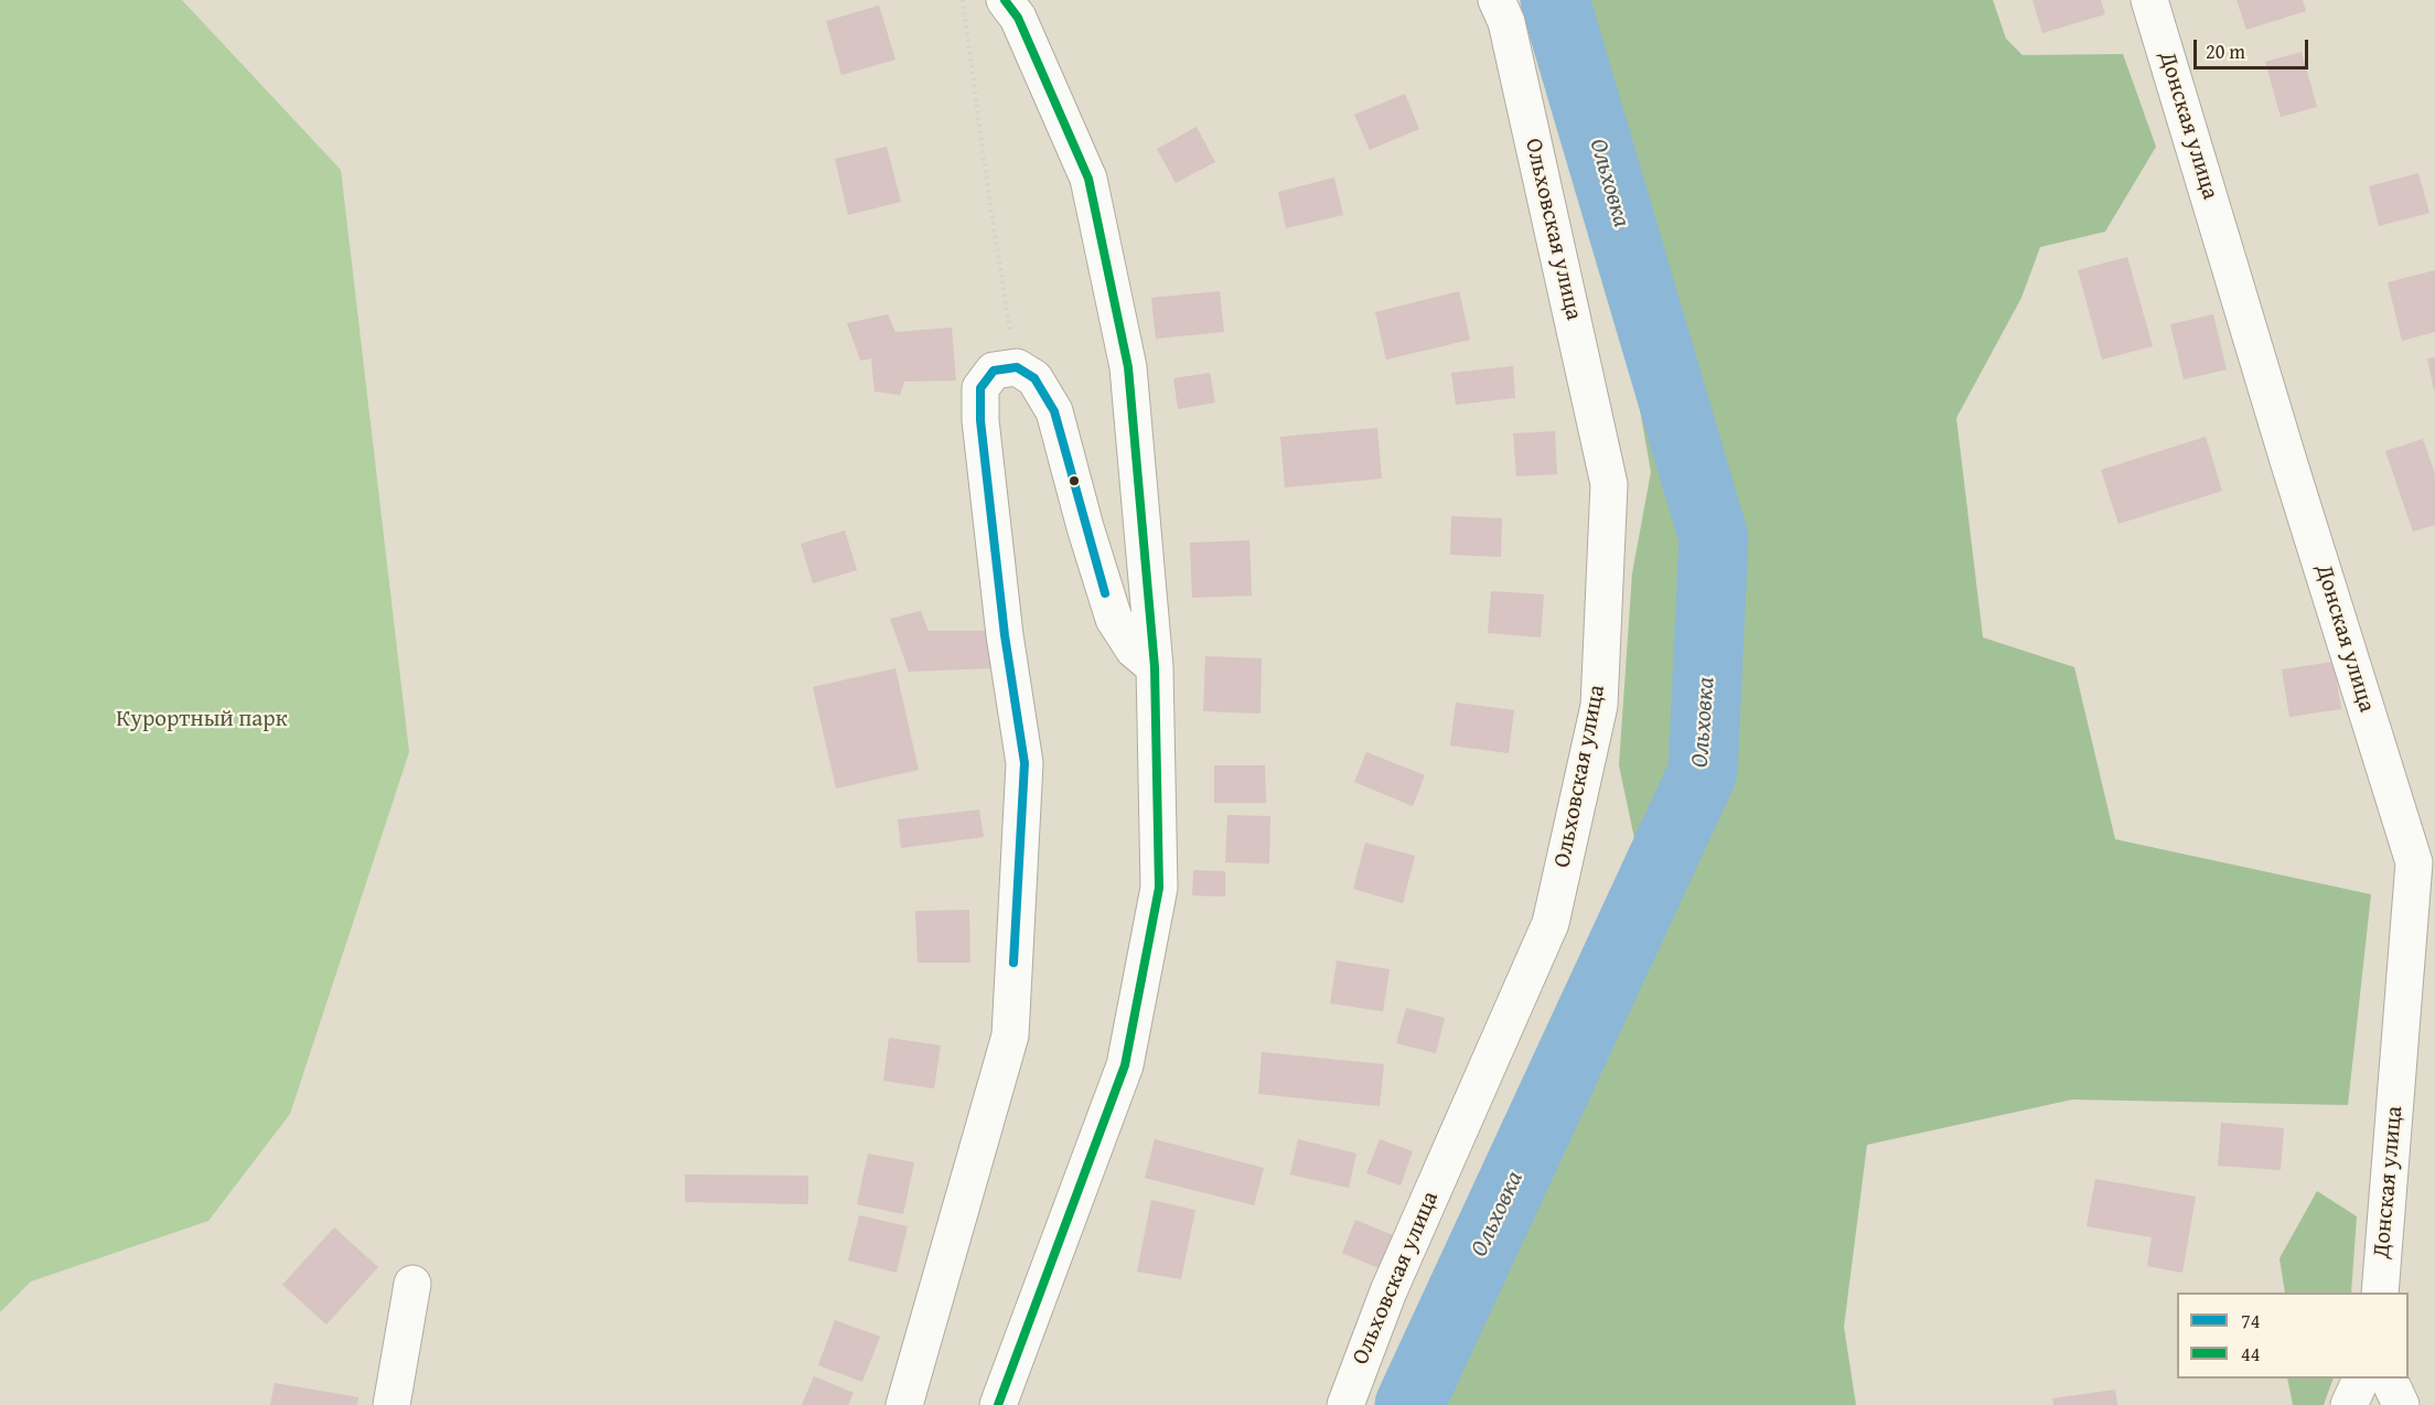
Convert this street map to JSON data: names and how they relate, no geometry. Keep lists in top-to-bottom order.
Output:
{
  "streets": {
    "street": ["Донская улица", "Ольховская улица"]
  },
  "water": ["Ольховка"],
  "parks": ["Курортный парк"],
  "lines": ["transit line 44", "transit line 74"],
  "legend": ["74", "44"],
  "scale_bar": "20 m"
}
